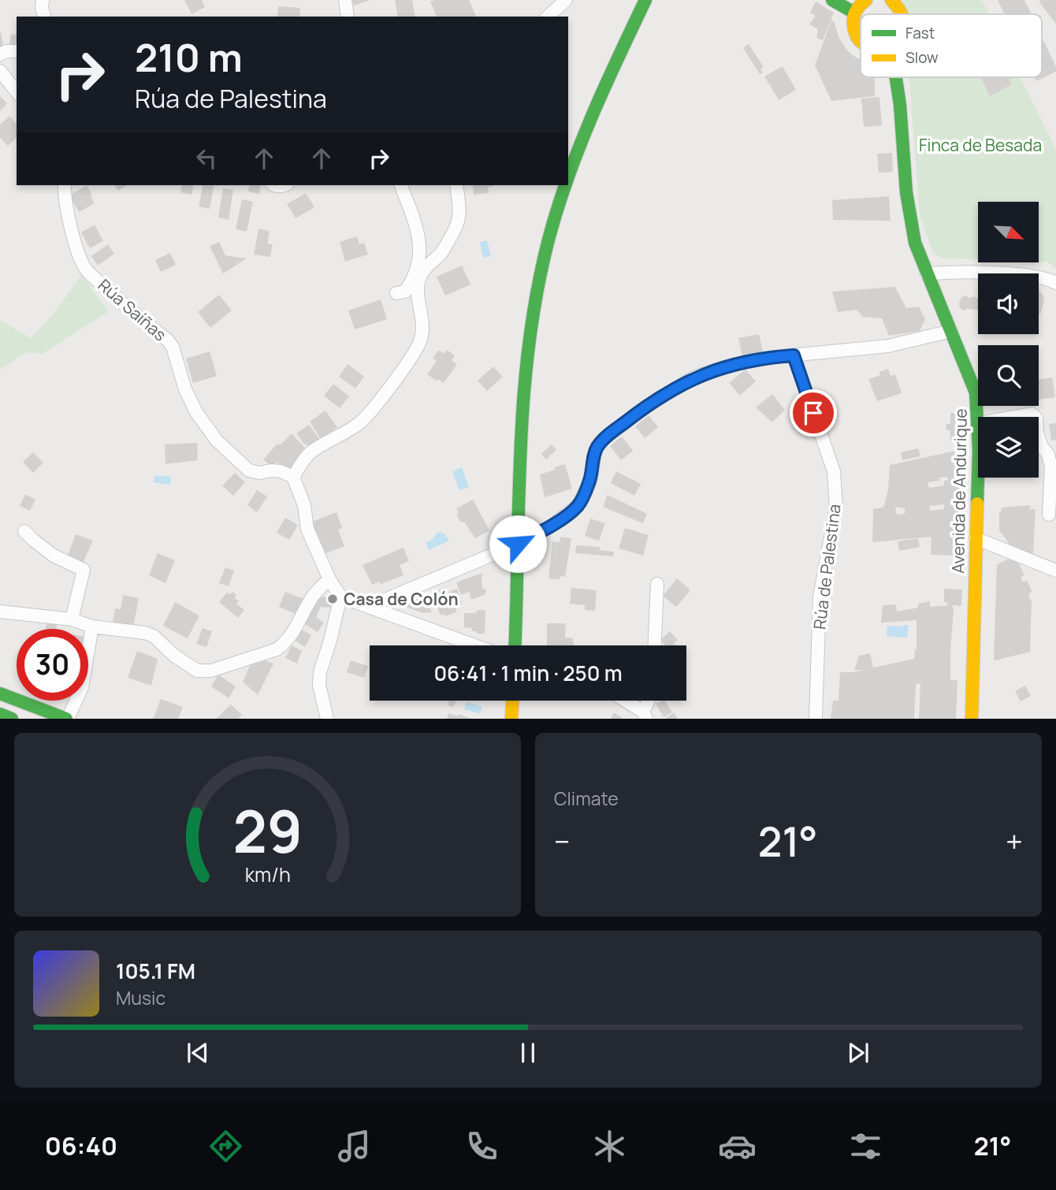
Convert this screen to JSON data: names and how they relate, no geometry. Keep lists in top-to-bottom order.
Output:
{
  "streets": {
    "main road": ["Avenida de Andurique"],
    "street": ["Rúa Saíñas", "Rúa de Palestina"]
  },
  "parks": ["Finca de Besada"],
  "places": ["Casa de Colón"],
  "legend": ["Fast", "Slow"],
  "north": "bottom right",
  "page": {
    "turn": ["210 m", "Rúa de Palestina"],
    "limit": "30",
    "trip": "06:41 · 1 min · 250 m",
    "tile": "Climate",
    "heat": ["−", "21°", "+"],
    "song": ["105.1 FM", "Music"],
    "tabs": ["06:40", "21°"],
    "gauge": ["29", "km/h"]
  }
}
